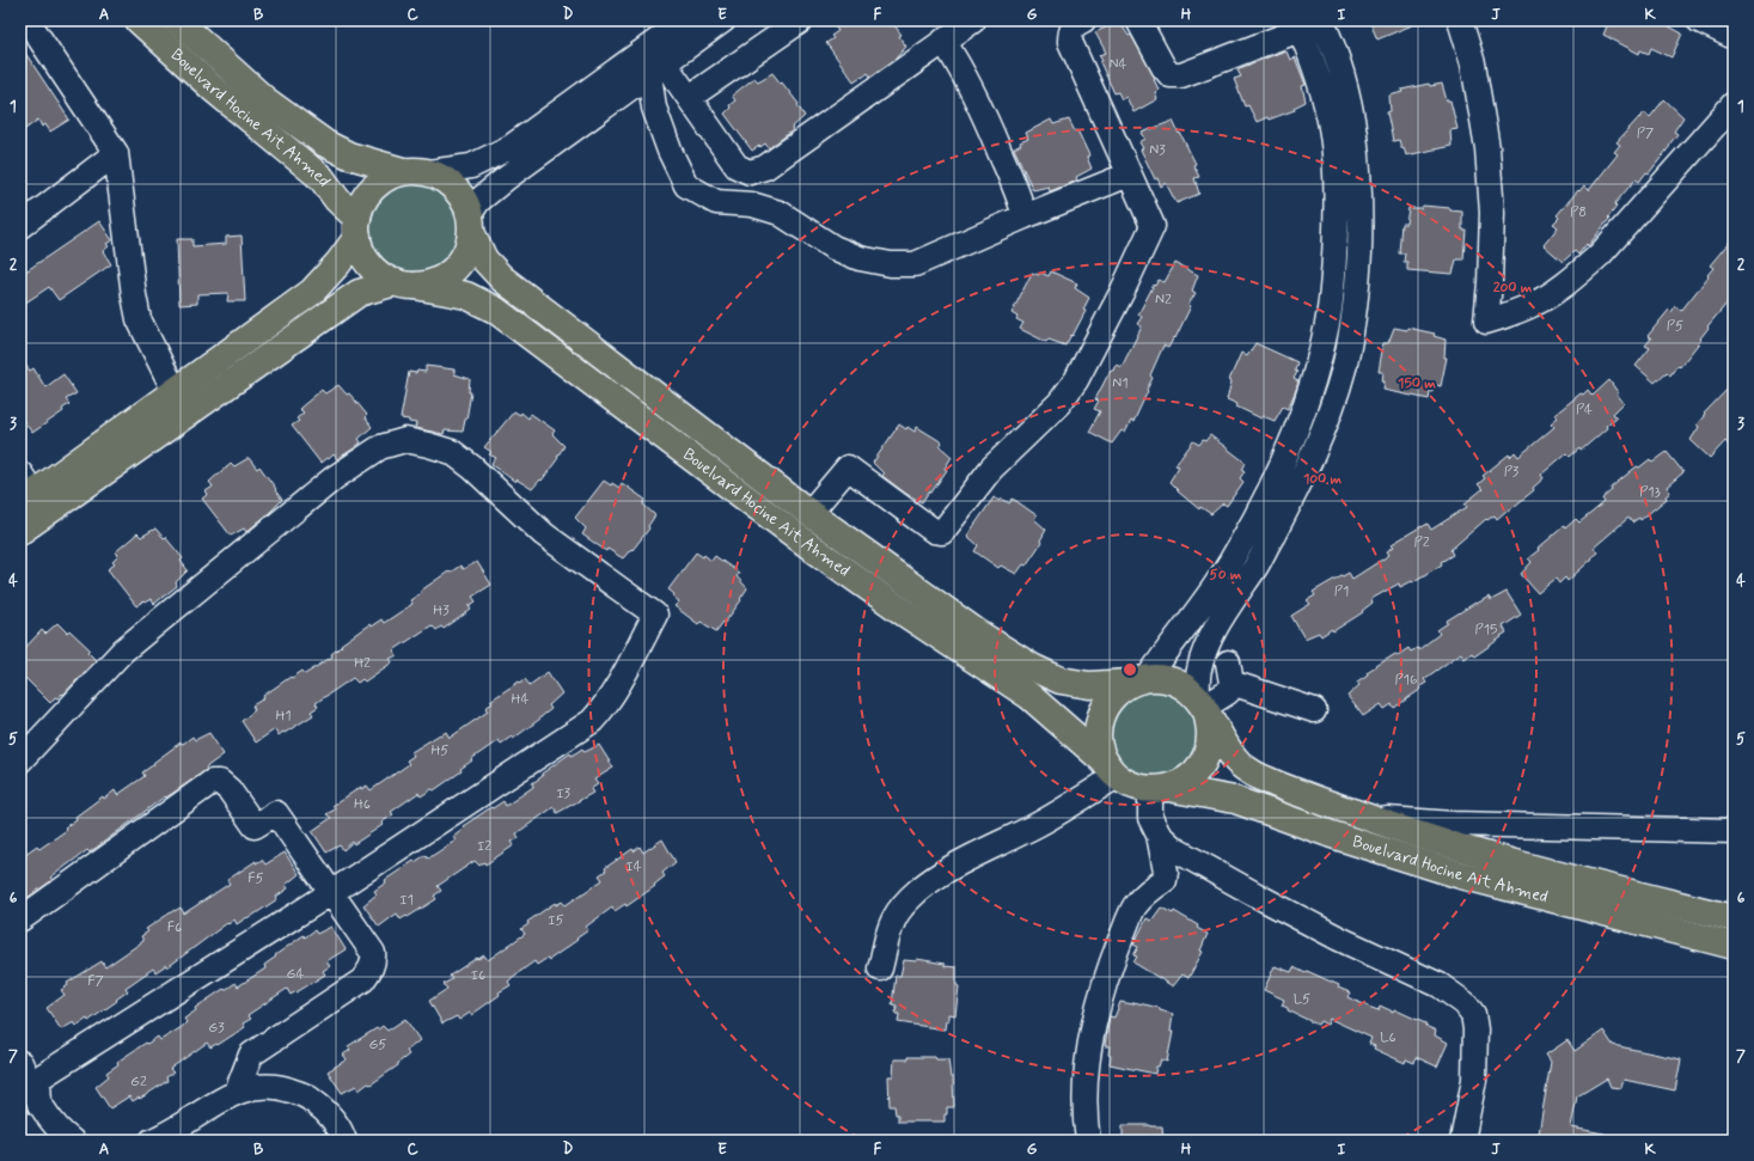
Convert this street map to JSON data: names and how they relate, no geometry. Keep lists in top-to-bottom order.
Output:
{
  "streets": {
    "main road": ["Bouelvard Hocine Ait Ahmed"]
  },
  "house_numbers": [
    "N4",
    "P7",
    "N3",
    "P8",
    "N2",
    "P5",
    "N1",
    "P4",
    "P3",
    "P13",
    "P2",
    "P1",
    "H3",
    "P15",
    "H2",
    "P16",
    "H4",
    "H1",
    "H5",
    "I3",
    "H6",
    "I2",
    "I4",
    "F5",
    "I1",
    "I5",
    "F6",
    "G4",
    "I6",
    "F7",
    "L5",
    "G3",
    "L6",
    "G5",
    "G2"
  ],
  "grid": {
    "columns": [
      "A",
      "B",
      "C",
      "D",
      "E",
      "F",
      "G",
      "H",
      "I",
      "J",
      "K"
    ],
    "rows": [
      "1",
      "2",
      "3",
      "4",
      "5",
      "6",
      "7"
    ]
  },
  "rings": [
    "200 m",
    "150 m",
    "100 m",
    "50 m"
  ]
}
